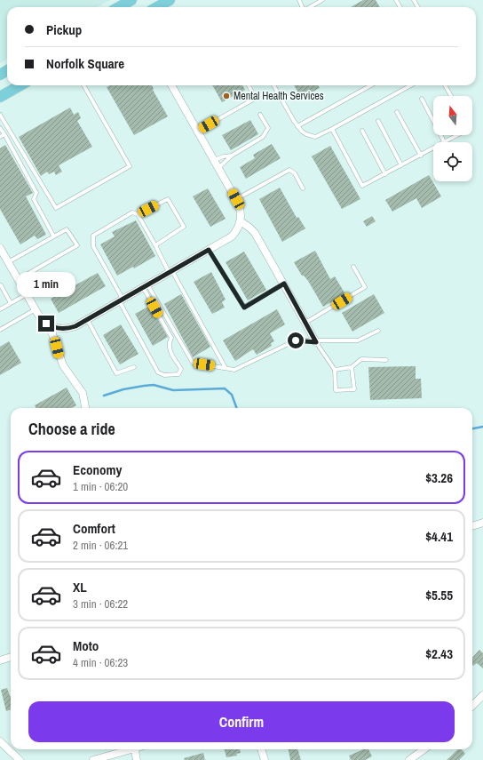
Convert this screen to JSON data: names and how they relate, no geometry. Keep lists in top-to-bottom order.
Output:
{
  "places": ["Mental Health Services"],
  "north": "top",
  "page": {
    "banner": ["Pickup", "Norfolk Square"],
    "bubble": "1 min",
    "heading": "Choose a ride",
    "list": [
      {
        "name": "Economy",
        "note": "1 min · 06:20",
        "value": "$3.26"
      },
      {
        "name": "Comfort",
        "note": "2 min · 06:21",
        "value": "$4.41"
      },
      {
        "name": "XL",
        "note": "3 min · 06:22",
        "value": "$5.55"
      },
      {
        "name": "Moto",
        "note": "4 min · 06:23",
        "value": "$2.43"
      }
    ],
    "buttons": "Confirm"
  }
}
